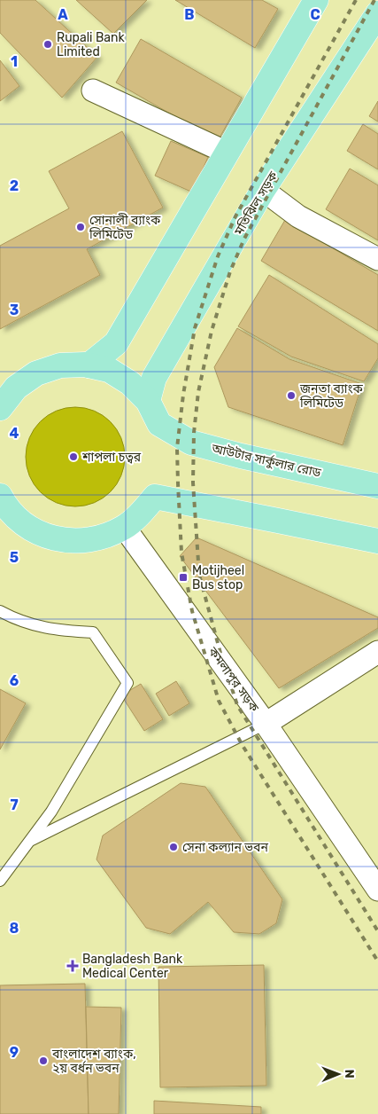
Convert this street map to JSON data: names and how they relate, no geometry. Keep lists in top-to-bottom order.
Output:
{
  "streets": {
    "main road": ["মতিঝিল সড়ক", "আউটার সার্কুলার রোড"],
    "street": ["কমলাপুর সড়ক"]
  },
  "crossings": [
    ["মতিঝিল সড়ক", "আউটার সার্কুলার রোড"]
  ],
  "places": {
    "other": [
      "Rupali Bank Limited",
      "সোনালী ব্যাংক লিমিটেড",
      "জনতা ব্যাংক লিমিটেড",
      "শাপলা চত্বর",
      "সেনা কল্যান ভবন",
      "বাংলাদেশ ব্যাংক, ২য় বর্ধন ভবন"
    ],
    "transit": ["Motijheel Bus stop"],
    "health": ["Bangladesh Bank Medical Center"]
  },
  "north": "right",
  "grid": {
    "columns": ["A", "B", "C"],
    "rows": [
      "1",
      "2",
      "3",
      "4",
      "5",
      "6",
      "7",
      "8",
      "9"
    ]
  }
}
